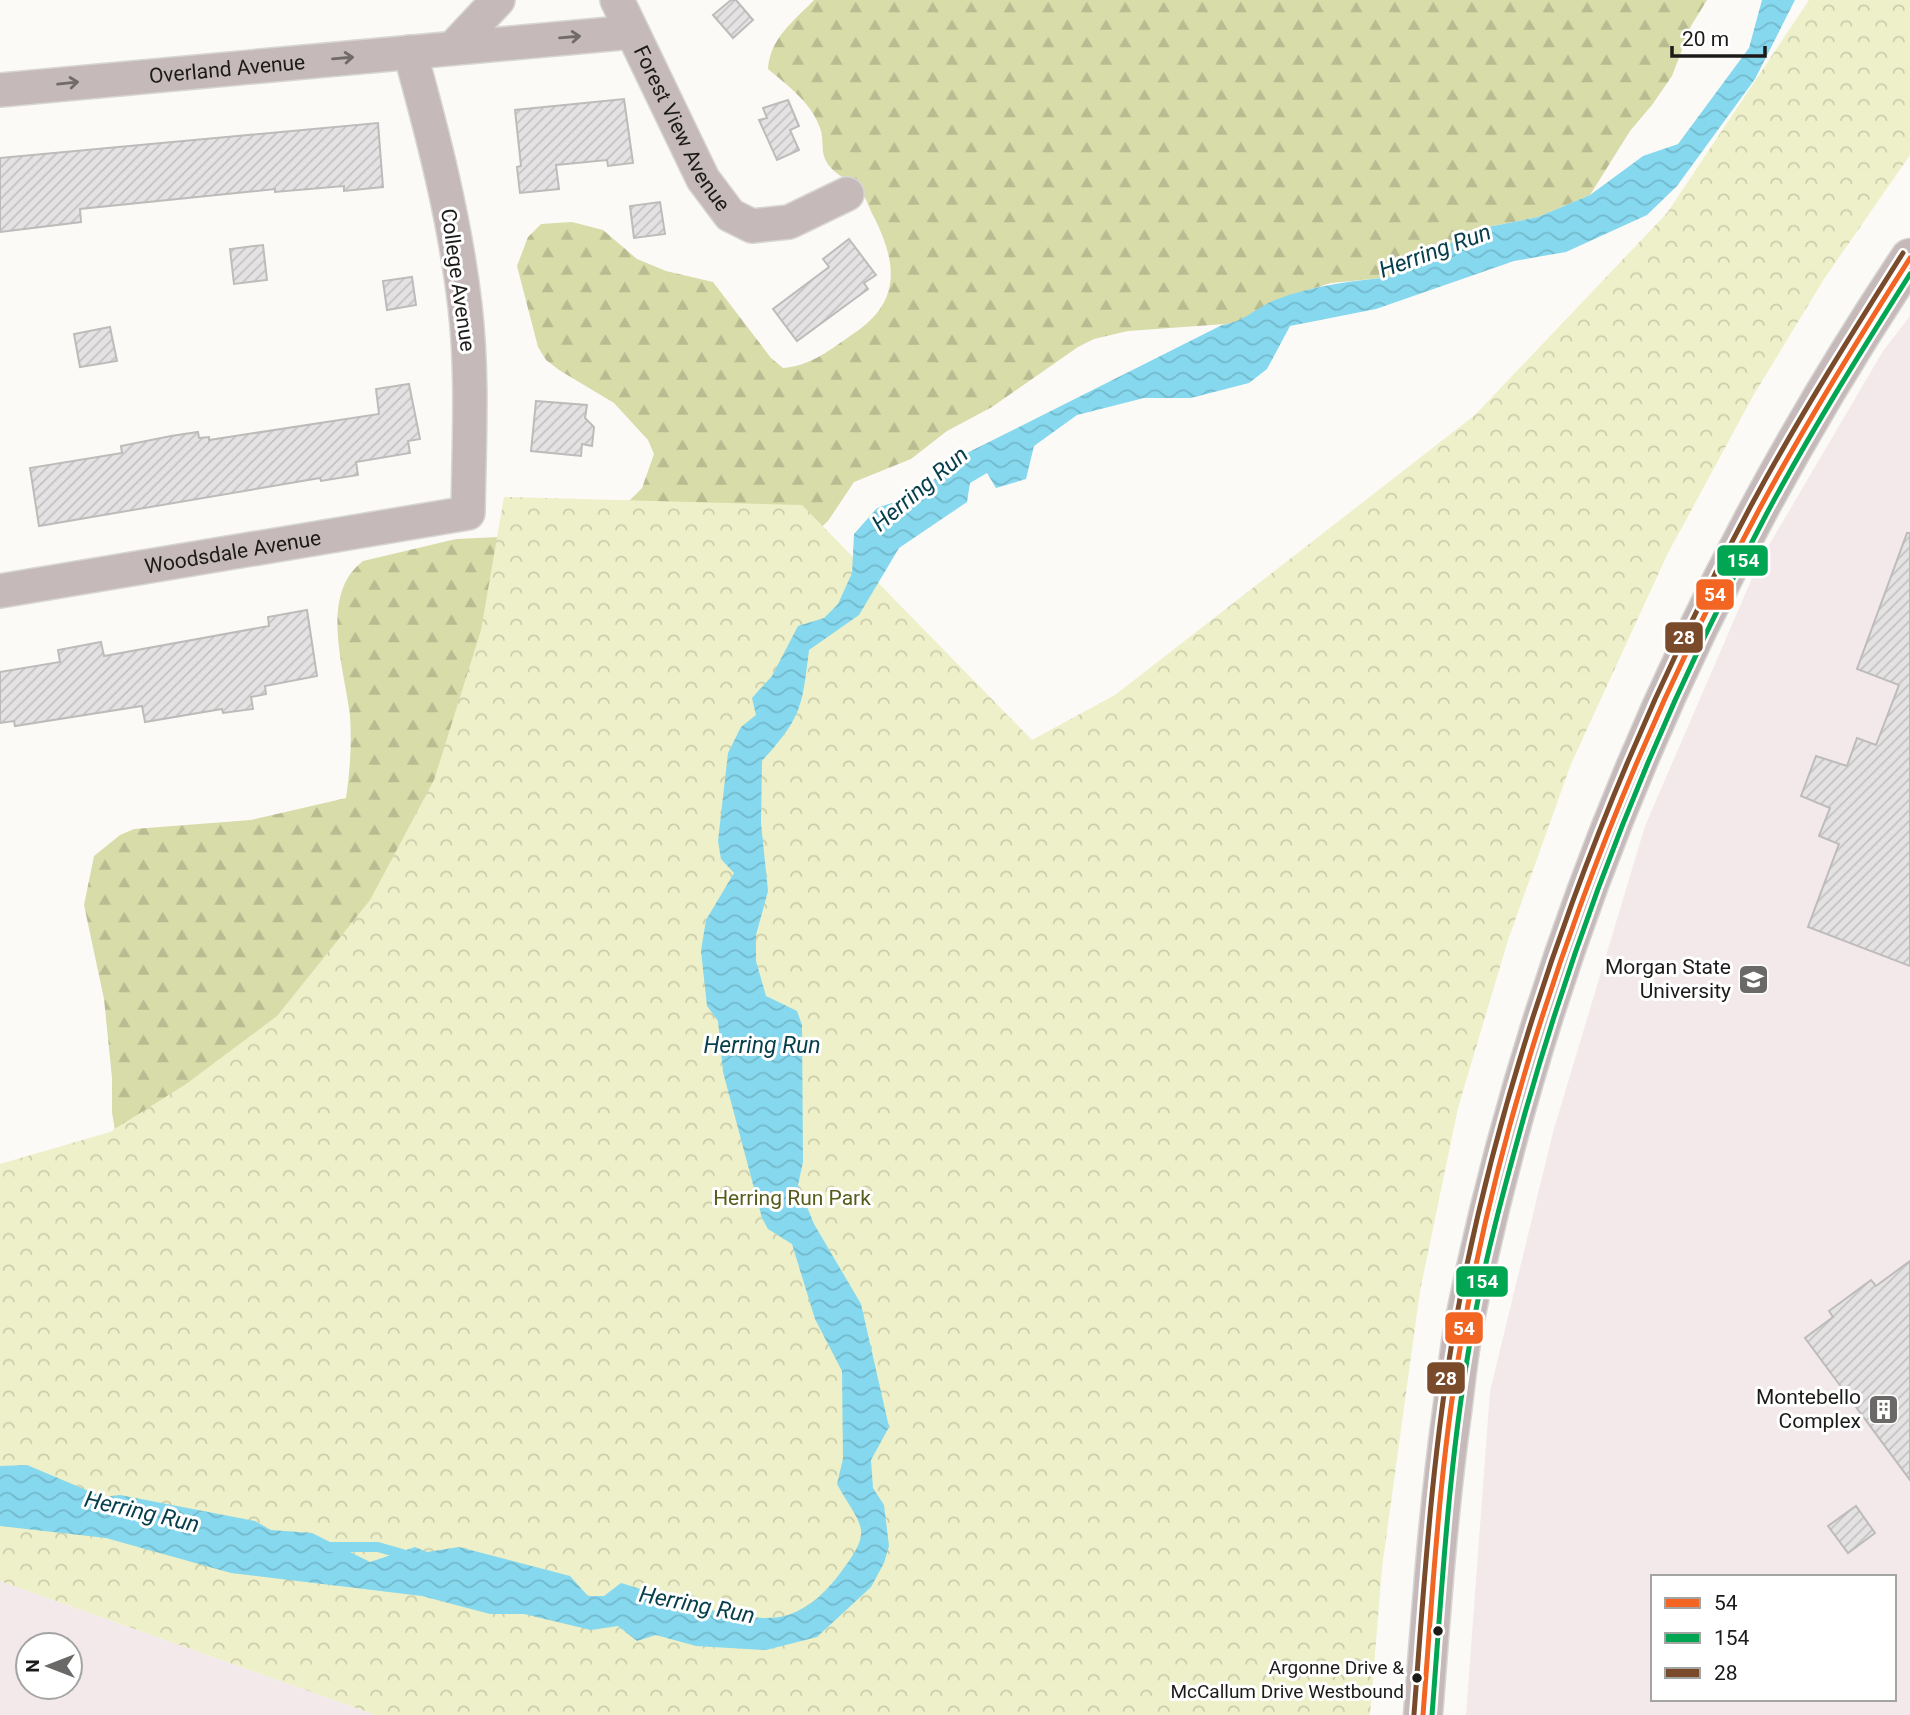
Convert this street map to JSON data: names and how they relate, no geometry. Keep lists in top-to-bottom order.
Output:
{
  "streets": {
    "street": [
      "Overland Avenue",
      "Forest View Avenue",
      "College Avenue",
      "Woodsdale Avenue"
    ]
  },
  "crossings": [
    ["Overland Avenue", "Forest View Avenue"],
    ["Overland Avenue", "College Avenue"],
    ["College Avenue", "Woodsdale Avenue"]
  ],
  "one_way": ["Overland Avenue"],
  "water": ["Herring Run"],
  "parks": ["Herring Run Park"],
  "places": {
    "school or university": ["Morgan State University"],
    "building": ["Montebello Complex"],
    "other": ["Argonne Drive & McCallum Drive Westbound"]
  },
  "lines": ["transit line 28", "transit line 54", "transit line 154"],
  "legend": ["54", "154", "28"],
  "scale_bar": "20 m",
  "north": "left"
}
